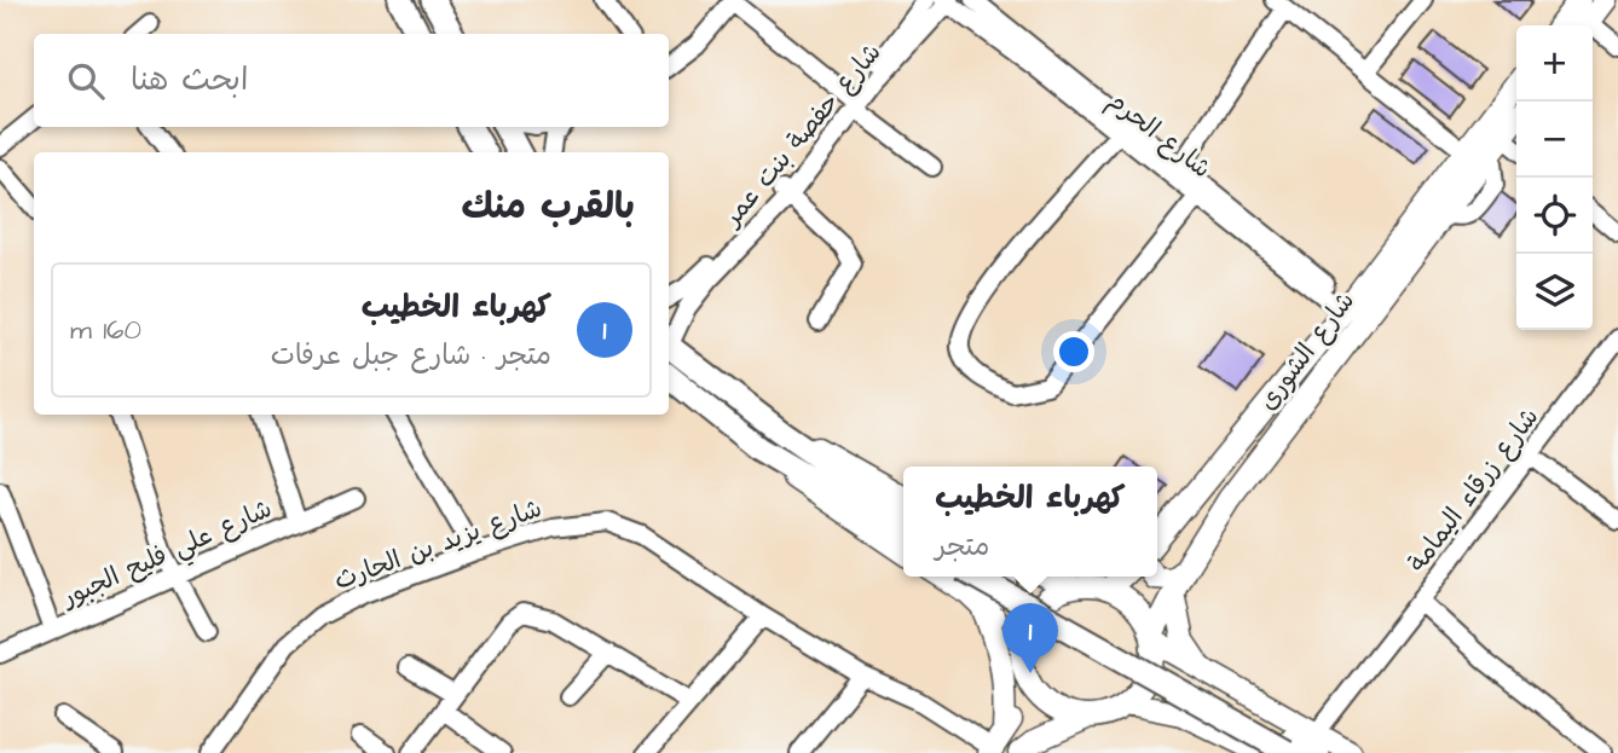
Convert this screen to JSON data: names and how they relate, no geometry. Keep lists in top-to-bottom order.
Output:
{
  "streets": {
    "main road": ["شارع الشورى"],
    "street": [
      "شارع حفصة بنت عمر",
      "شارع الحرم",
      "شارع زرقاء اليمامة",
      "شارع يزيد بن الحارث",
      "شارع علي فليح الجبور"
    ]
  },
  "crossings": [
    ["شارع حفصة بنت عمر", "شارع الحرم"],
    ["شارع الحرم", "شارع الشورى"]
  ],
  "page": {
    "map_buttons": ["+", "−"],
    "search": "ابحث هنا",
    "heading": "بالقرب منك",
    "list": [
      {
        "mark": "1",
        "name": "كهرباء الخطيب",
        "note": "متجر · شارع جبل عرفات",
        "value": "160 m"
      }
    ],
    "popup": ["كهرباء الخطيب", "متجر"],
    "pins": "1"
  }
}
